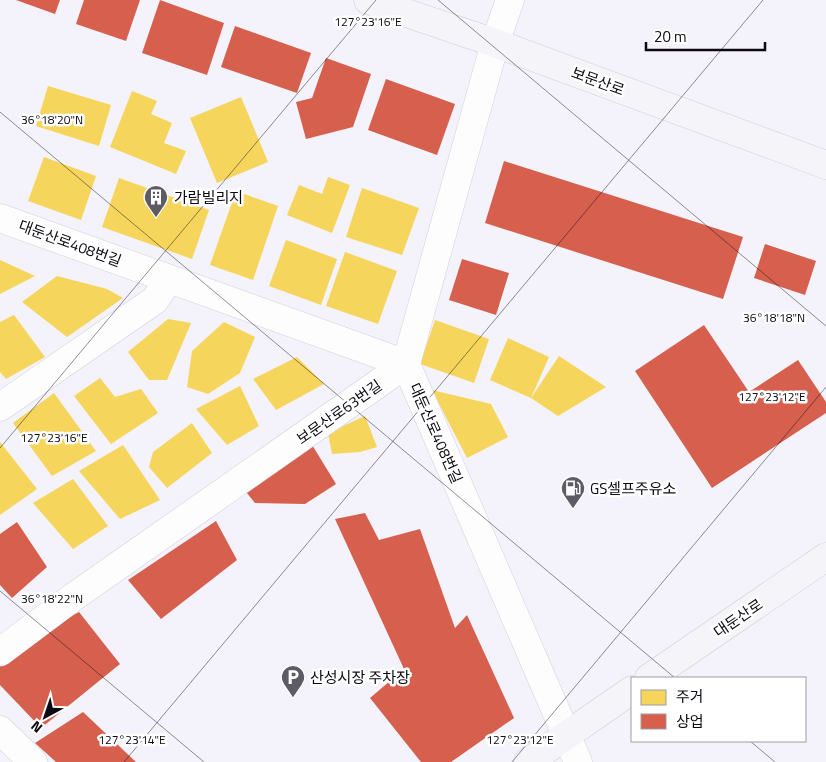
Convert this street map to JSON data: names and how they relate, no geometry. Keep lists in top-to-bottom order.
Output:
{
  "streets": {
    "main road": ["보문산로", "대둔산로"],
    "street": ["대둔산로408번길", "보문산로63번길"]
  },
  "crossings": [
    ["대둔산로408번길", "보문산로63번길"]
  ],
  "places": {
    "building": ["가람빌리지"],
    "fuel station": ["GS셀프주유소"],
    "parking": ["산성시장 주차장"]
  },
  "legend": ["주거", "상업"],
  "scale_bar": "20 m",
  "north": "bottom left",
  "coordinates": [
    "127°23'16\"E",
    "36°18'20\"N",
    "36°18'18\"N",
    "127°23'12\"E",
    "36°18'22\"N",
    "127°23'14\"E"
  ]
}
